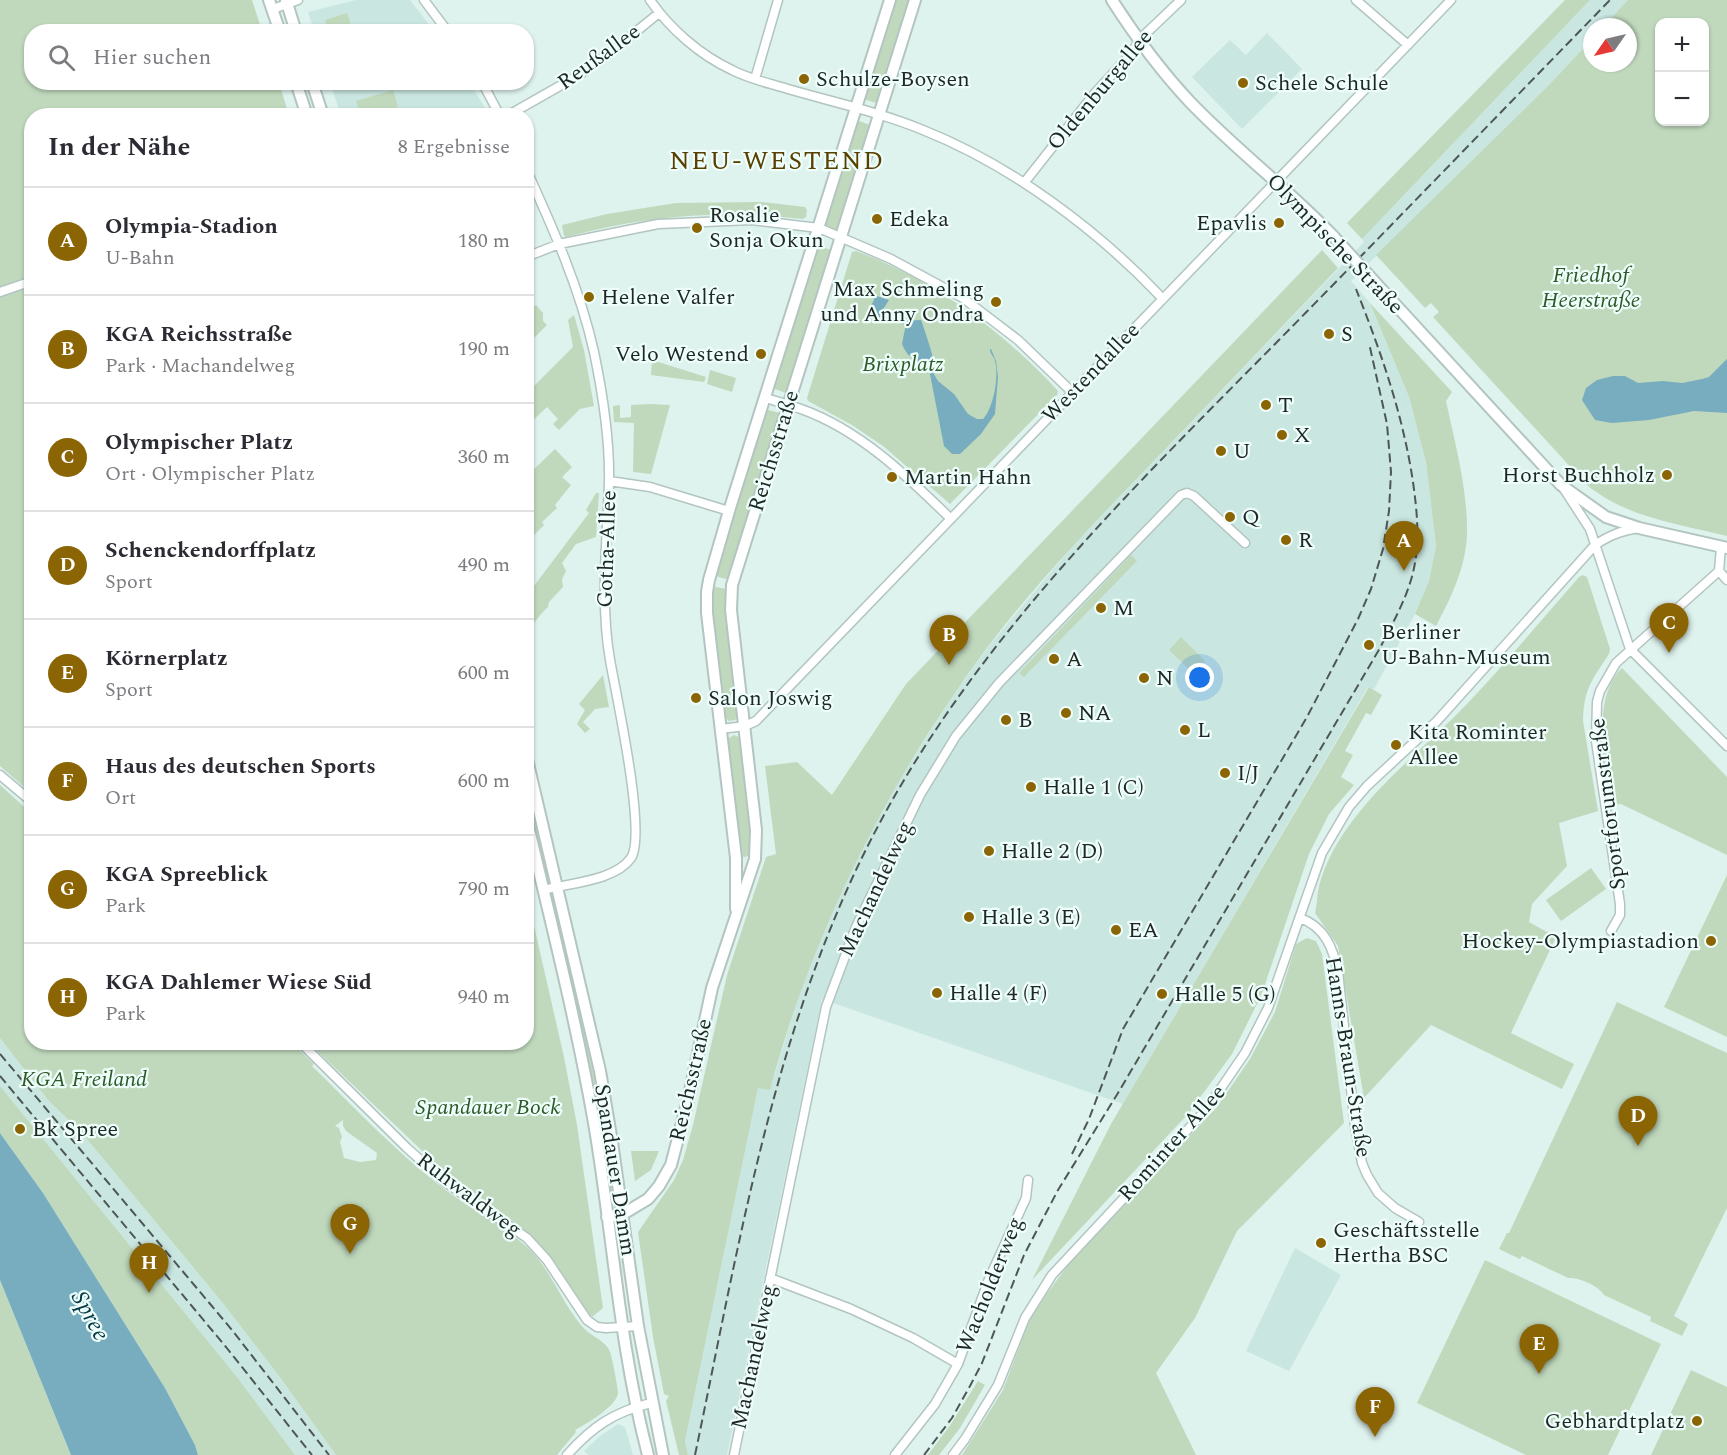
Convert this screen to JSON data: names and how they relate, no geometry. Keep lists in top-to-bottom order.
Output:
{
  "streets": {
    "main road": ["Olympische Straße", "Reichsstraße", "Spandauer Damm"],
    "street": [
      "Reußallee",
      "Oldenburgallee",
      "Westendallee",
      "Gotha-Allee",
      "Sportforumstraße",
      "Machandelweg",
      "Hanns-Braun-Straße",
      "Rominter Allee",
      "Ruhwaldweg",
      "Wacholderweg"
    ]
  },
  "crossings": [
    ["Oldenburgallee", "Olympische Straße"],
    ["Olympische Straße", "Westendallee"],
    ["Olympische Straße", "Sportforumstraße"],
    ["Olympische Straße", "Rominter Allee"],
    ["Westendallee", "Reichsstraße"],
    ["Reichsstraße", "Spandauer Damm"],
    ["Gotha-Allee", "Spandauer Damm"],
    ["Machandelweg", "Wacholderweg"],
    ["Hanns-Braun-Straße", "Rominter Allee"],
    ["Spandauer Damm", "Ruhwaldweg"]
  ],
  "districts": ["NEU-WESTEND"],
  "water": ["Spree"],
  "parks": [
    "Friedhof Heerstraße",
    "Brixplatz",
    "KGA Freiland",
    "Spandauer Bock"
  ],
  "places": [
    "Schulze-Boysen",
    "Schele Schule",
    "Edeka",
    "Epavlis",
    "Rosalie Sonja Okun",
    "Helene Valfer",
    "Max Schmeling und Anny Ondra",
    "S",
    "Velo Westend",
    "T",
    "X",
    "U",
    "Horst Buchholz",
    "Martin Hahn",
    "Q",
    "R",
    "M",
    "Berliner U-Bahn-Museum",
    "A",
    "N",
    "Salon Joswig",
    "NA",
    "B",
    "L",
    "Kita Rominter Allee",
    "I/J",
    "Halle 1 (C)",
    "Halle 2 (D)",
    "Halle 3 (E)",
    "EA",
    "Hockey-Olympiastadion",
    "Halle 4 (F)",
    "Halle 5 (G)",
    "Bk Spree",
    "Geschäftsstelle Hertha BSC",
    "Gebhardtplatz"
  ],
  "north": "bottom left",
  "page": {
    "map_buttons": ["+", "−"],
    "search": "Hier suchen",
    "heading": ["In der Nähe", "8 Ergebnisse"],
    "list": [
      {
        "mark": "A",
        "name": "Olympia-Stadion",
        "note": "U-Bahn",
        "value": "180 m"
      },
      {
        "mark": "B",
        "name": "KGA Reichsstraße",
        "note": "Park · Machandelweg",
        "value": "190 m"
      },
      {
        "mark": "C",
        "name": "Olympischer Platz",
        "note": "Ort · Olympischer Platz",
        "value": "360 m"
      },
      {
        "mark": "D",
        "name": "Schenckendorffplatz",
        "note": "Sport",
        "value": "490 m"
      },
      {
        "mark": "E",
        "name": "Körnerplatz",
        "note": "Sport",
        "value": "600 m"
      },
      {
        "mark": "F",
        "name": "Haus des deutschen Sports",
        "note": "Ort",
        "value": "600 m"
      },
      {
        "mark": "G",
        "name": "KGA Spreeblick",
        "note": "Park",
        "value": "790 m"
      },
      {
        "mark": "H",
        "name": "KGA Dahlemer Wiese Süd",
        "note": "Park",
        "value": "940 m"
      }
    ],
    "pins": [
      "A",
      "C",
      "B",
      "D",
      "G",
      "H",
      "E",
      "F"
    ]
  }
}
